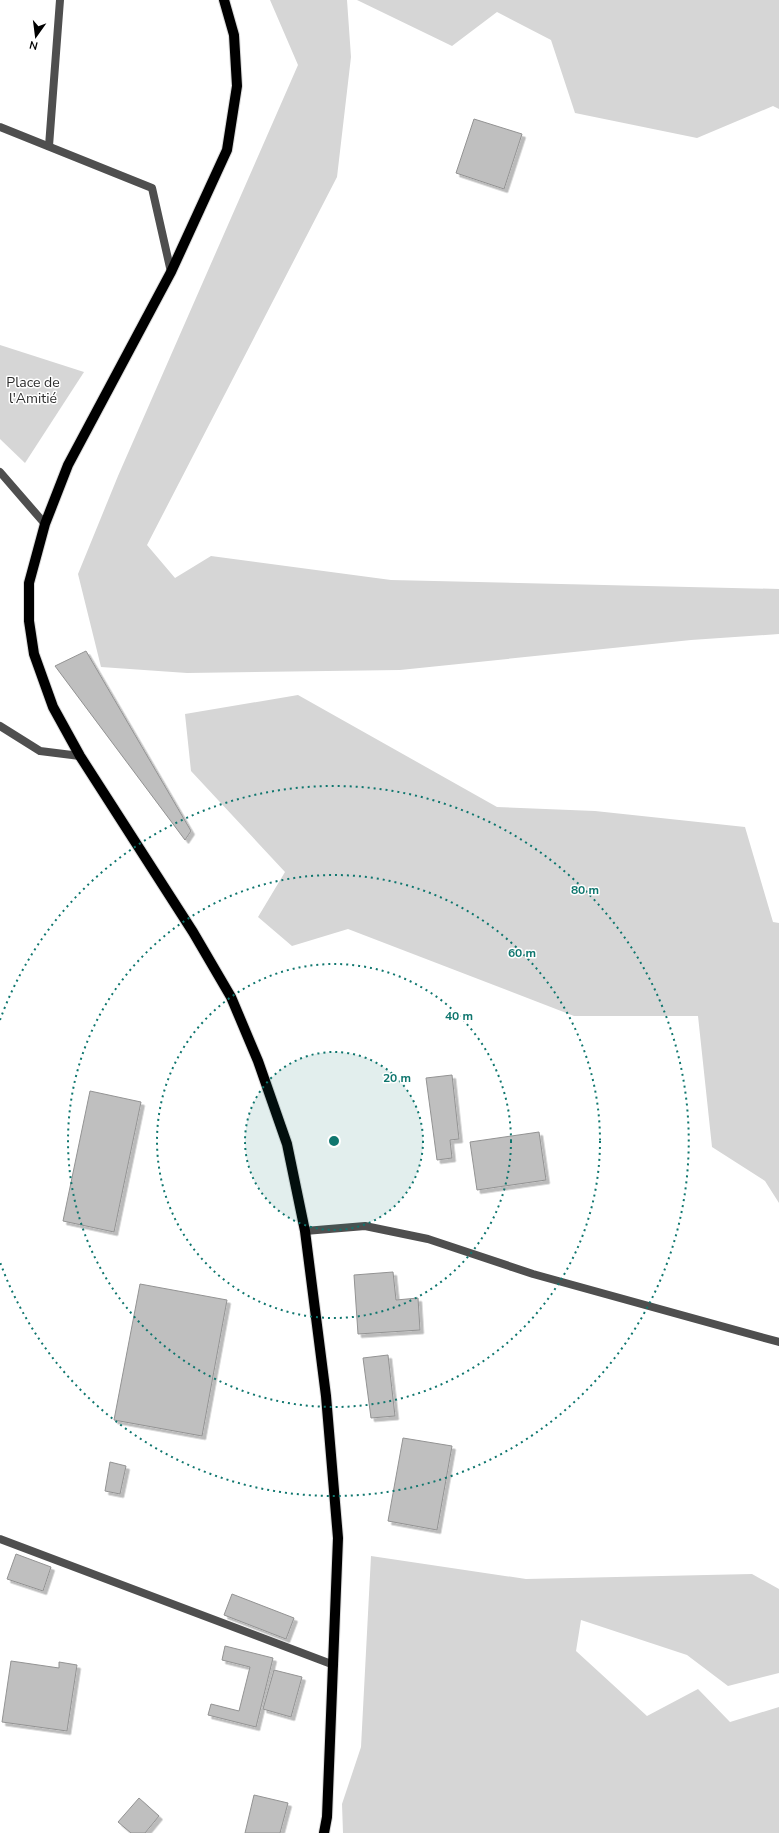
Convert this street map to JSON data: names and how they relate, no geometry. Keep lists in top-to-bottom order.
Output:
{
  "parks": ["Place de l'Amitié"],
  "north": "bottom",
  "rings": [
    "80 m",
    "60 m",
    "40 m",
    "20 m"
  ]
}
